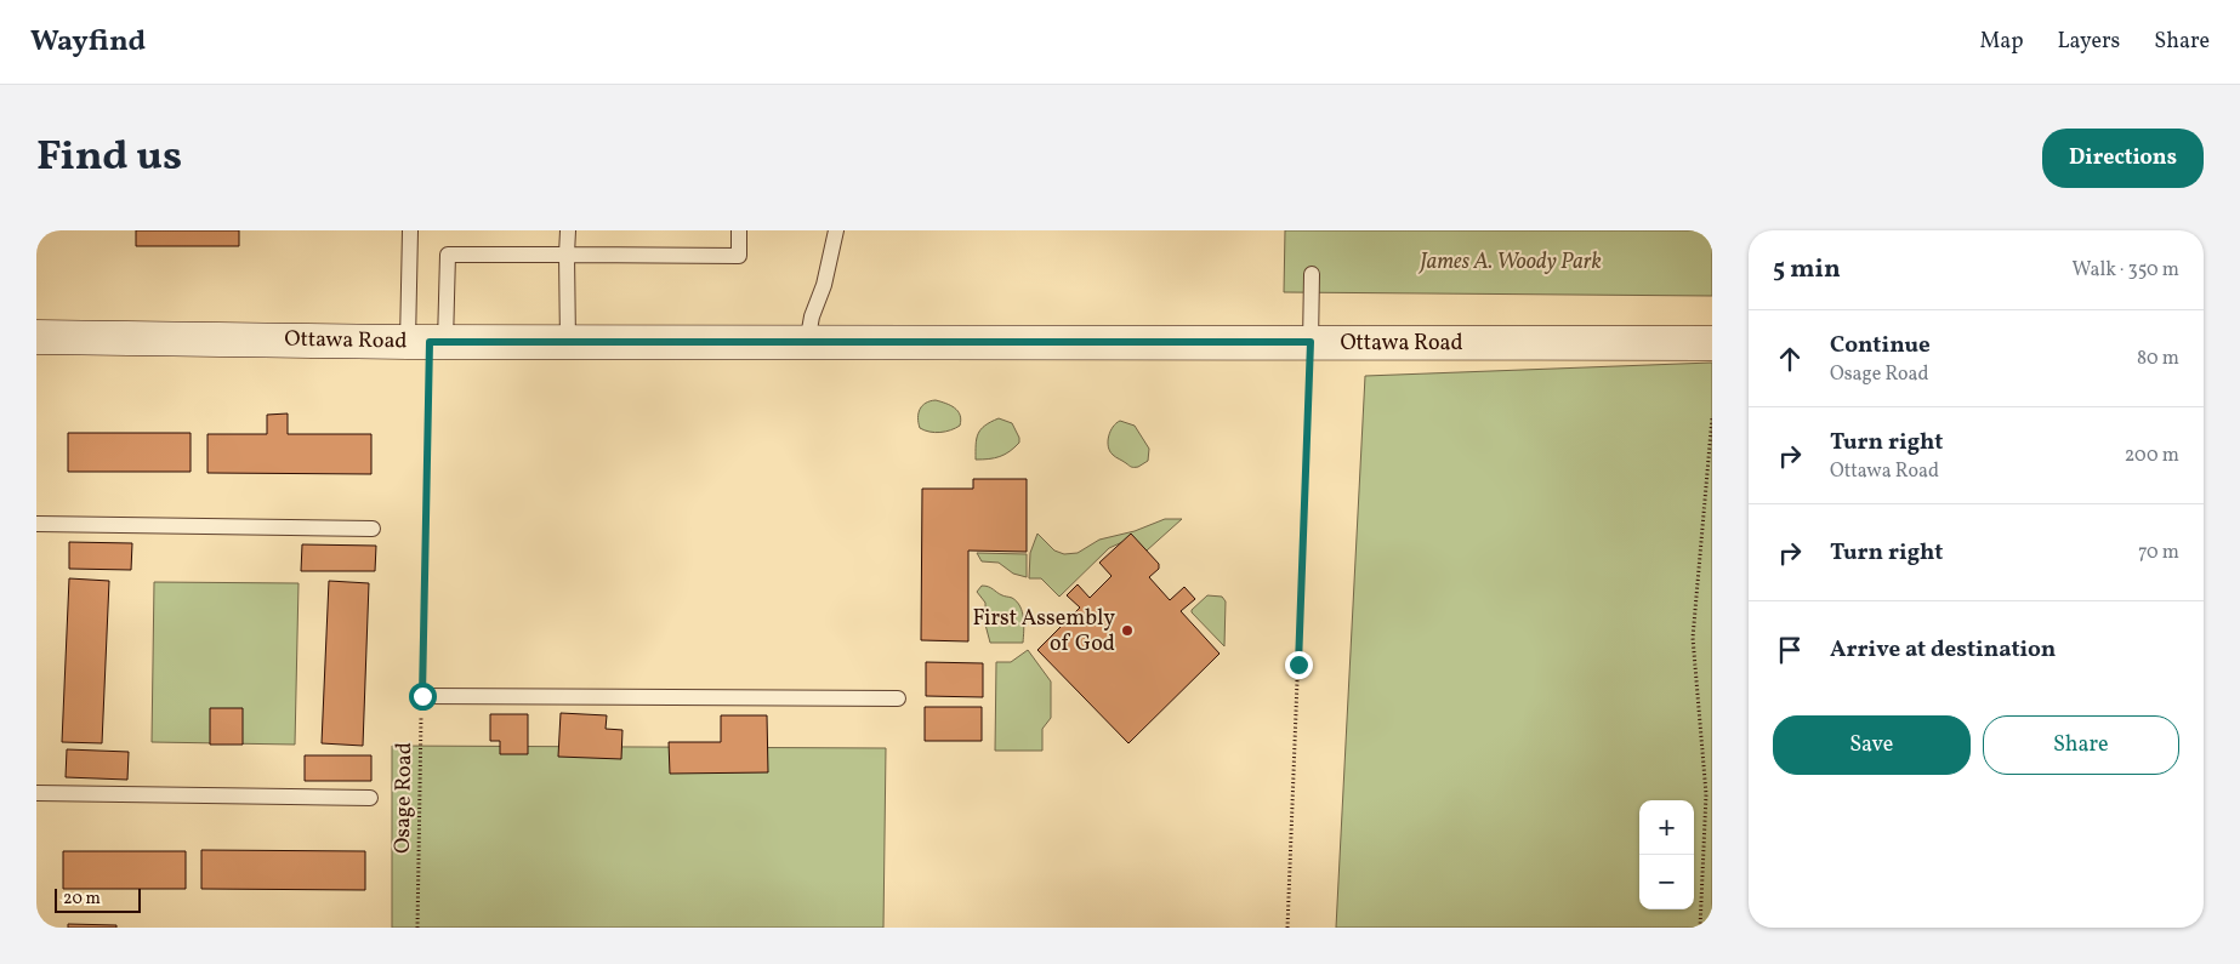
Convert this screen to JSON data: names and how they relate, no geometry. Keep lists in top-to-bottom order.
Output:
{
  "streets": {
    "street": ["Ottawa Road"],
    "path": ["Osage Road"]
  },
  "crossings": [
    ["Ottawa Road", "Osage Road"]
  ],
  "parks": ["James A. Woody Park"],
  "places": ["First Assembly of God"],
  "scale_bar": "20 m",
  "page": {
    "header": "Wayfind",
    "nav": ["Map", "Layers", "Share"],
    "title": "Find us",
    "buttons": [
      "Directions",
      ["Save", "Share"]
    ],
    "heading": ["5 min", "Walk · 350 m"],
    "list": [
      ["Continue", "Osage Road", "80 m"],
      ["Turn right", "Ottawa Road", "200 m"],
      ["Turn right", "70 m"],
      "Arrive at destination"
    ],
    "map_buttons": ["+", "−"],
    "scale": "20 m"
  }
}
